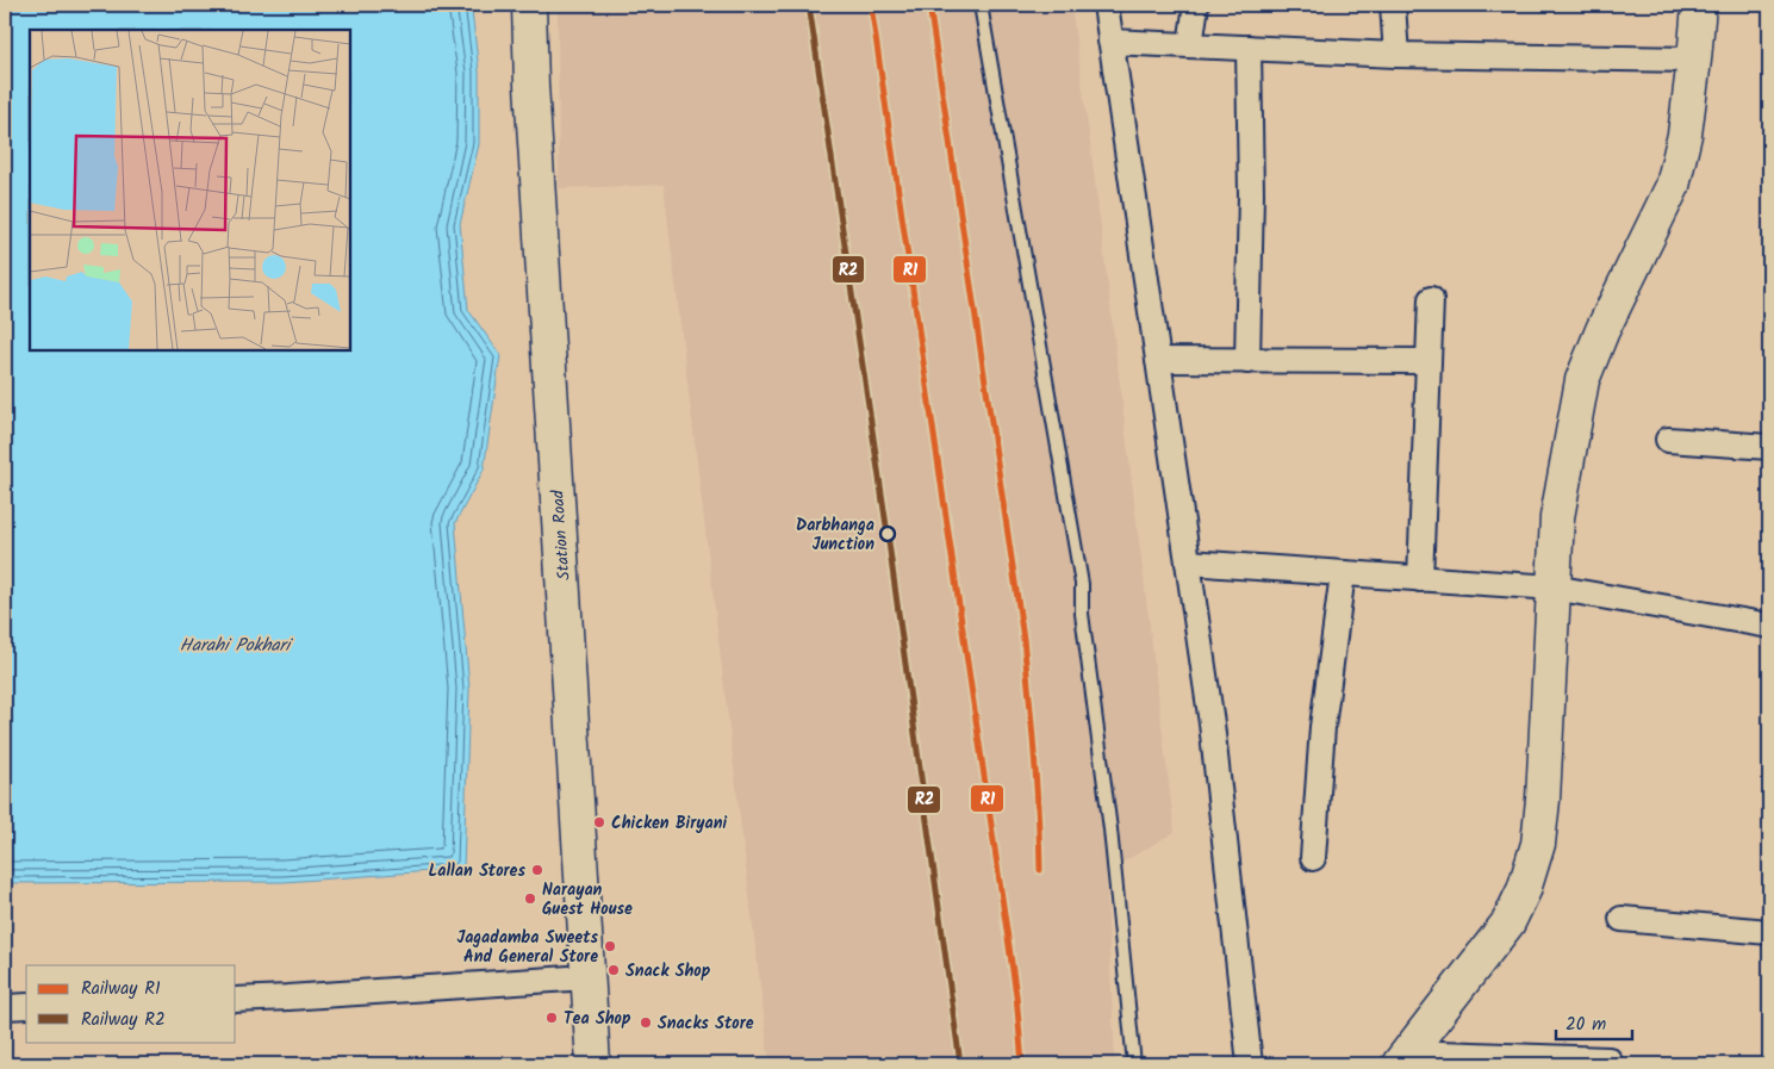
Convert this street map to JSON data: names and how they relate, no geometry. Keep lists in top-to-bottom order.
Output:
{
  "streets": {
    "main road": ["Station Road"]
  },
  "water": ["Harahi Pokhari"],
  "places": [
    "Darbhanga Junction",
    "Chicken Biryani",
    "Lallan Stores",
    "Narayan Guest House",
    "Jagadamba Sweets And General Store",
    "Snack Shop",
    "Tea Shop",
    "Snacks Store"
  ],
  "lines": ["rail line R1", "rail line R2"],
  "legend": ["Railway R1", "Railway R2"],
  "scale_bar": "20 m"
}
